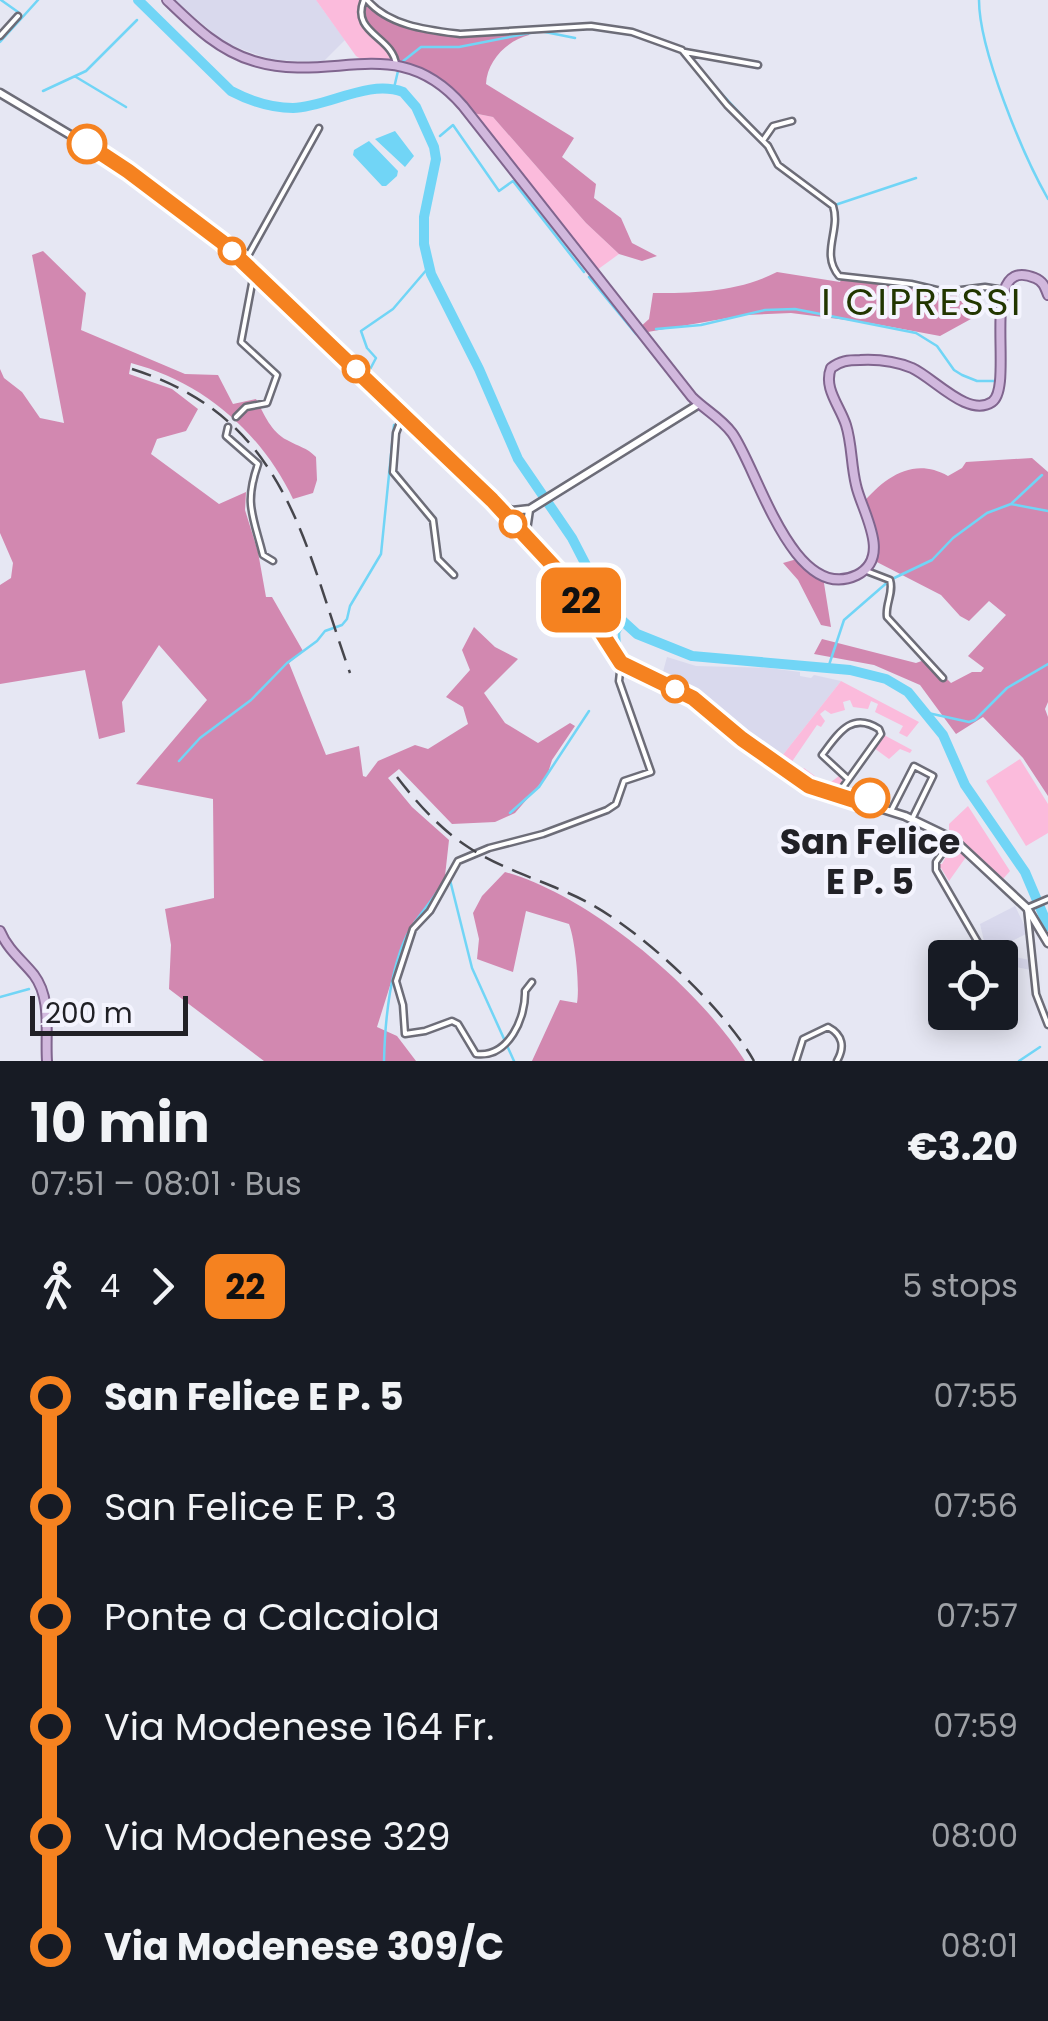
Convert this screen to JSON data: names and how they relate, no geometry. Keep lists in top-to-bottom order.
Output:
{
  "districts": ["I CIPRESSI"],
  "places": ["San Felice E P. 5"],
  "lines": ["bus line 22"],
  "scale_bar": "200 m",
  "page": {
    "on_map": "22",
    "scale": "200 m",
    "heading": ["10 min", "07:51 – 08:01 · Bus", "€3.20"],
    "legs": ["4", "22", "5 stops"],
    "list": [
      {
        "name": "San Felice E P. 5",
        "value": "07:55"
      },
      {
        "name": "San Felice E P. 3",
        "value": "07:56"
      },
      {
        "name": "Ponte a Calcaiola",
        "value": "07:57"
      },
      {
        "name": "Via Modenese 164 Fr.",
        "value": "07:59"
      },
      {
        "name": "Via Modenese 329",
        "value": "08:00"
      },
      {
        "name": "Via Modenese 309/C",
        "value": "08:01"
      }
    ]
  }
}
